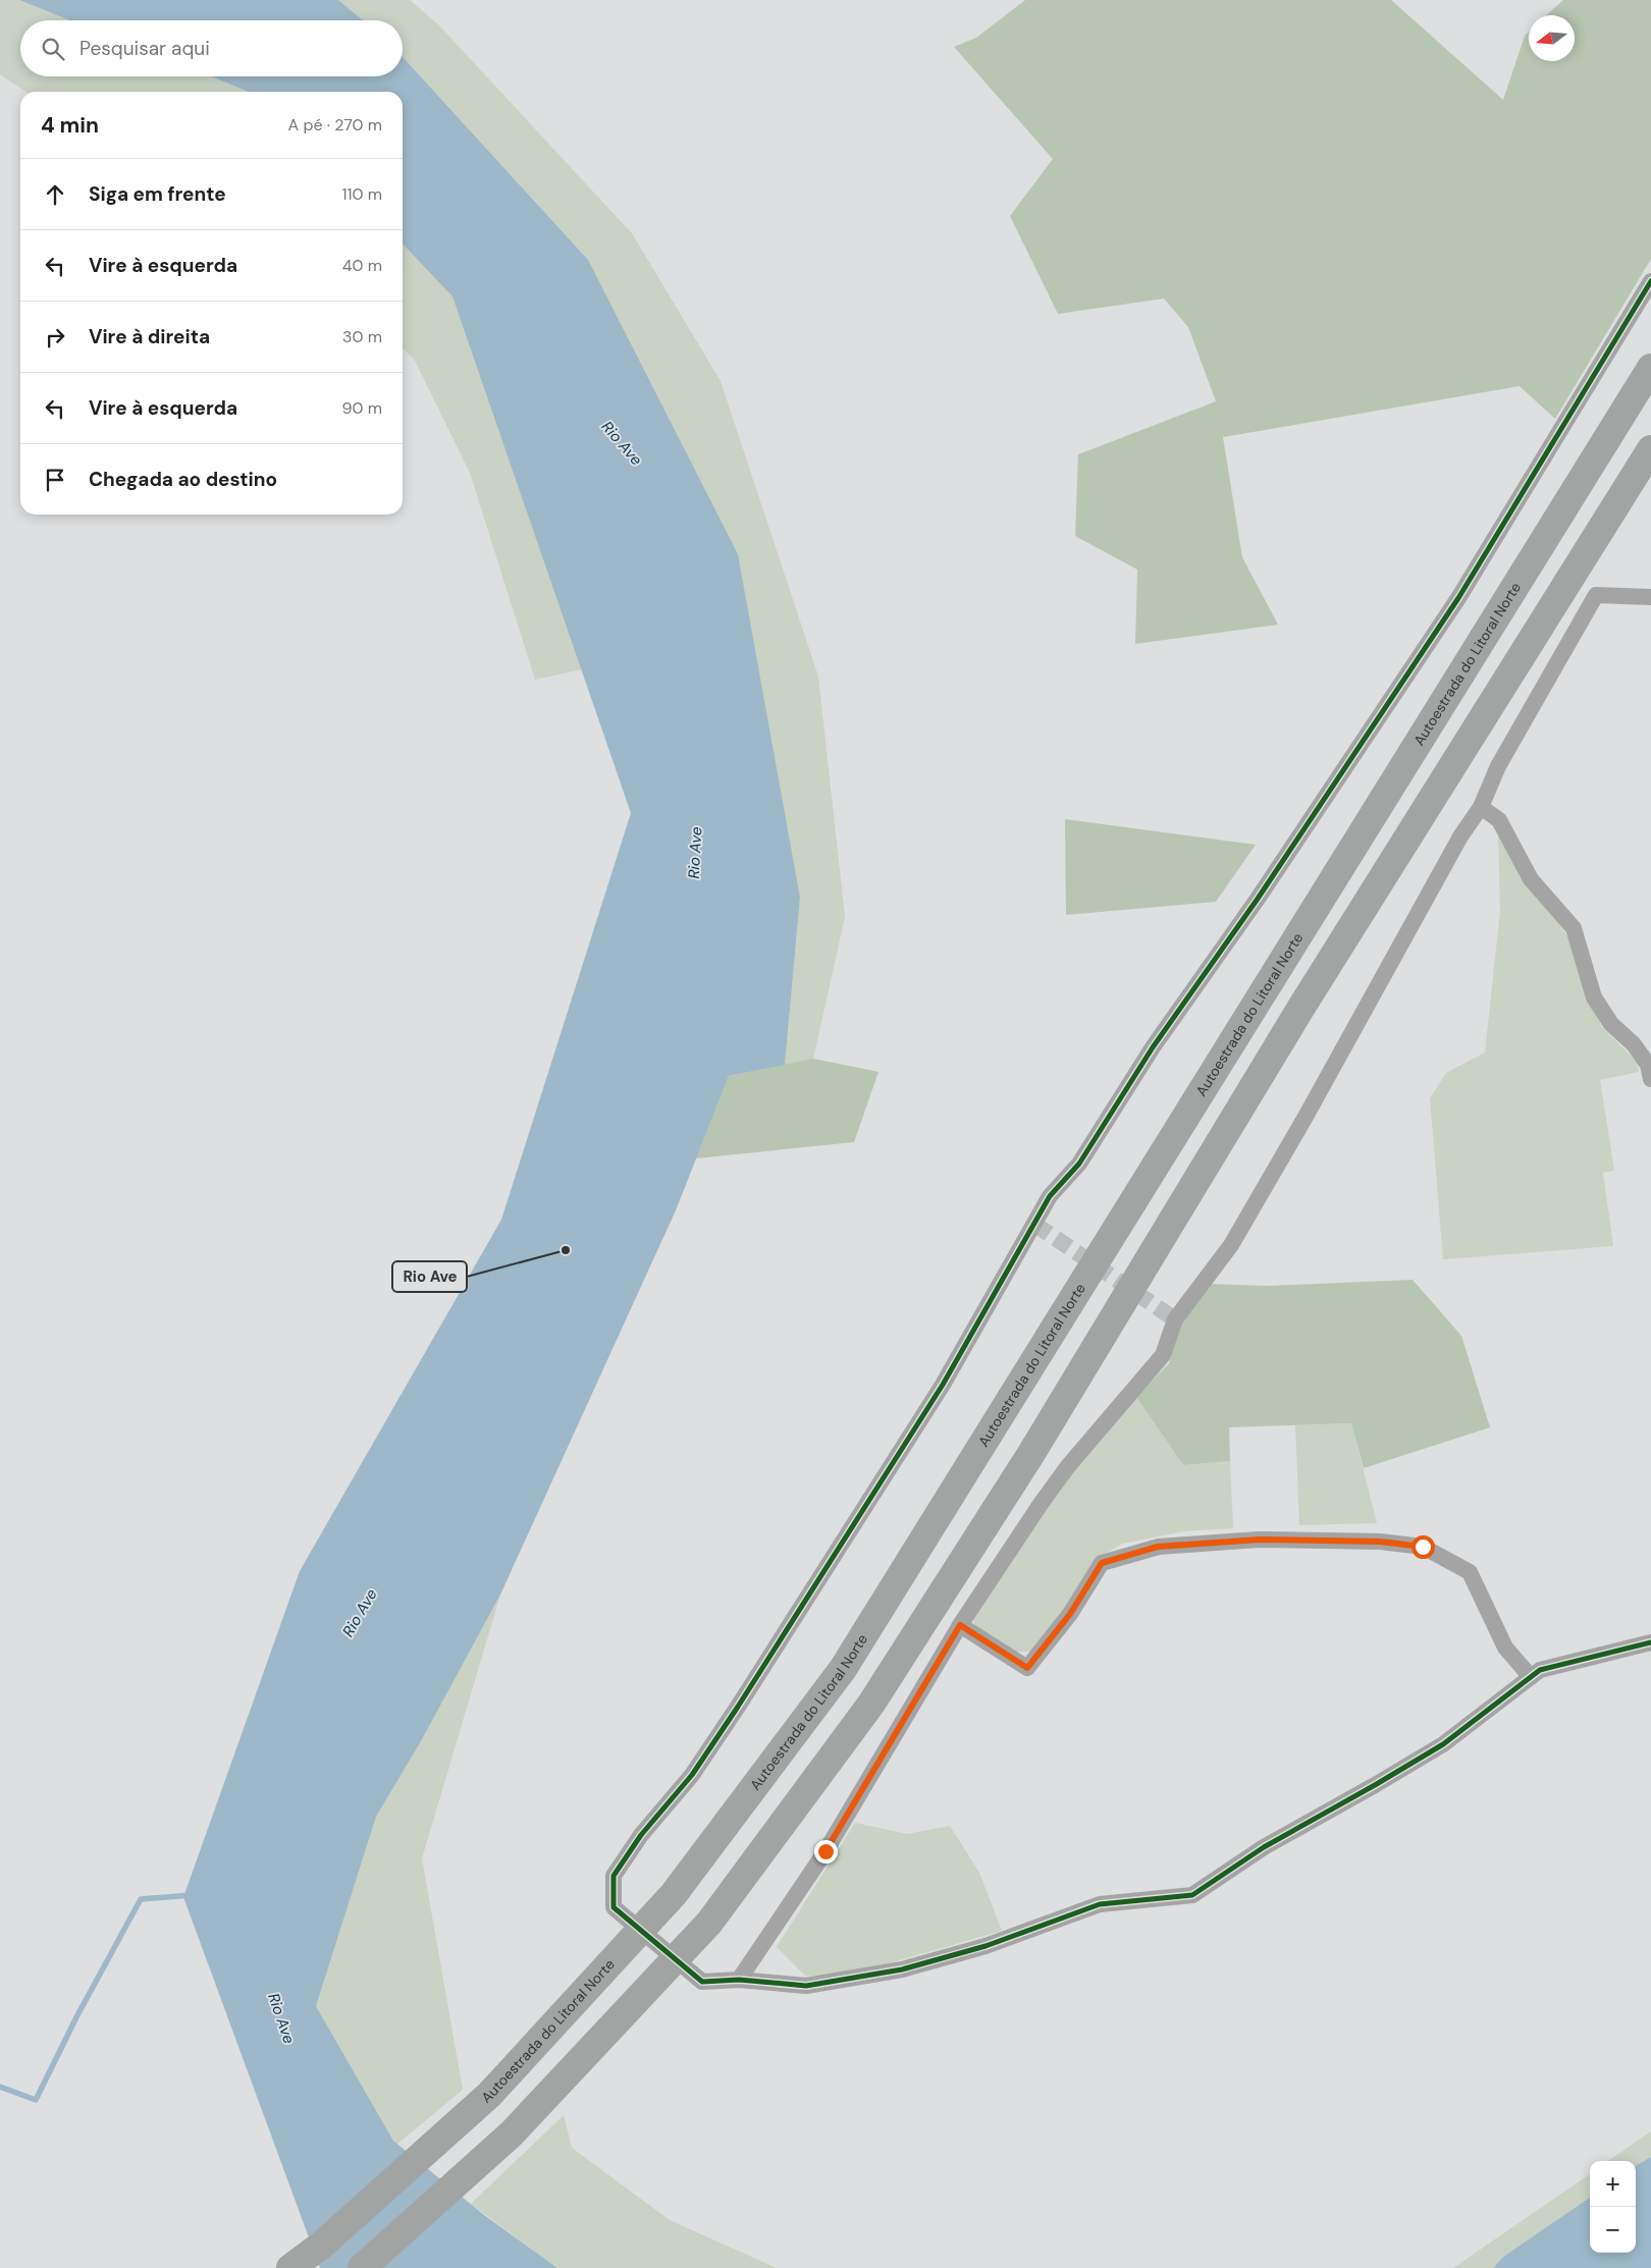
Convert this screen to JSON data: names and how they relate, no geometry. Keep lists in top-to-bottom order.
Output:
{
  "streets": {
    "highway": ["Autoestrada do Litoral Norte"]
  },
  "water": ["Rio Ave"],
  "places": ["Rio Ave"],
  "north": "left",
  "page": {
    "search": "Pesquisar aqui",
    "heading": ["4 min", "A pé · 270 m"],
    "list": [
      ["Siga em frente", "110 m"],
      ["Vire à esquerda", "40 m"],
      ["Vire à direita", "30 m"],
      ["Vire à esquerda", "90 m"],
      "Chegada ao destino"
    ],
    "map_buttons": ["+", "−"]
  }
}
